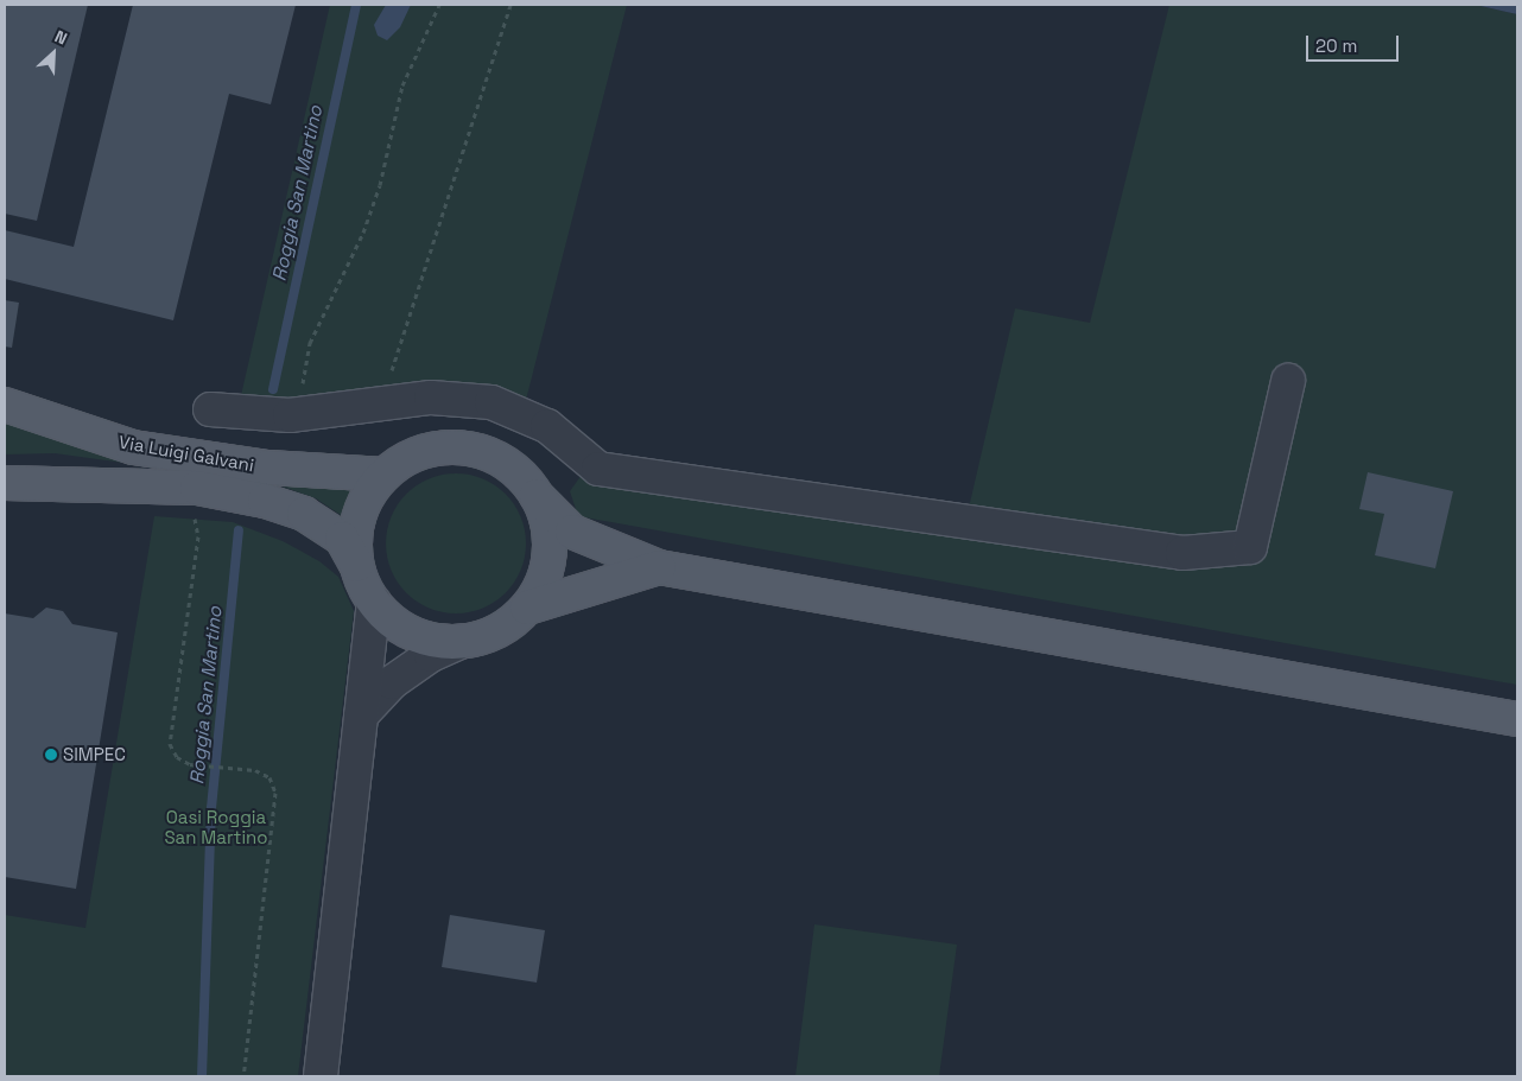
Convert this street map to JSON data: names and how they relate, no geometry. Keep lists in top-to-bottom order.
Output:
{
  "streets": {
    "main road": ["Via Luigi Galvani"]
  },
  "water": ["Roggia San Martino"],
  "parks": ["Oasi Roggia San Martino"],
  "places": ["SIMPEC"],
  "scale_bar": "20 m",
  "north": "top right"
}
